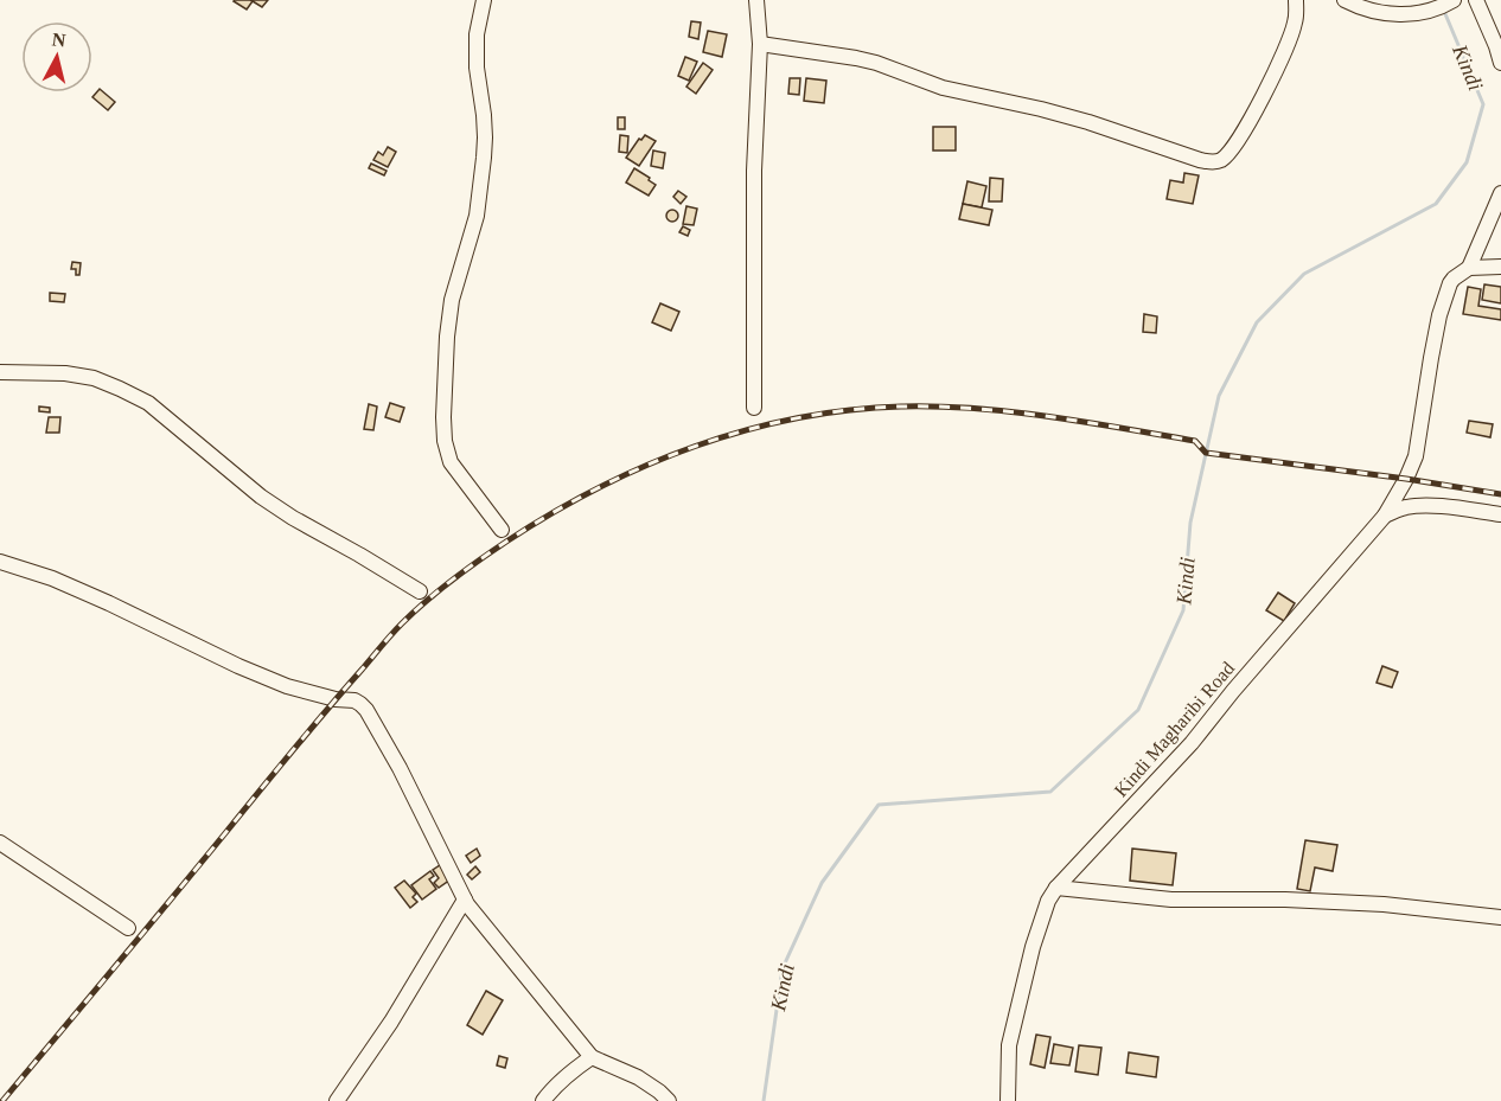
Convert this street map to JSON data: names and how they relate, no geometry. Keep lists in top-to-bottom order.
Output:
{
  "streets": {
    "street": ["Kindi Magharibi Road"]
  },
  "water": ["Kindi"],
  "north": "top"
}
